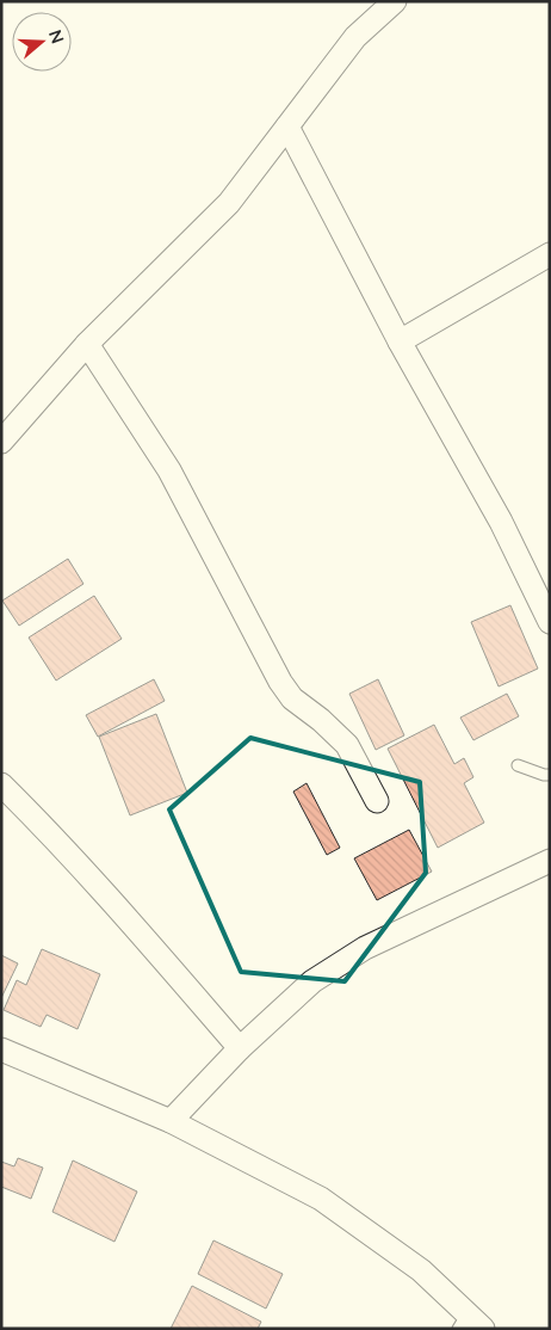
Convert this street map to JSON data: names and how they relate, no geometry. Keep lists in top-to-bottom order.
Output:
{
  "north": "right"
}
